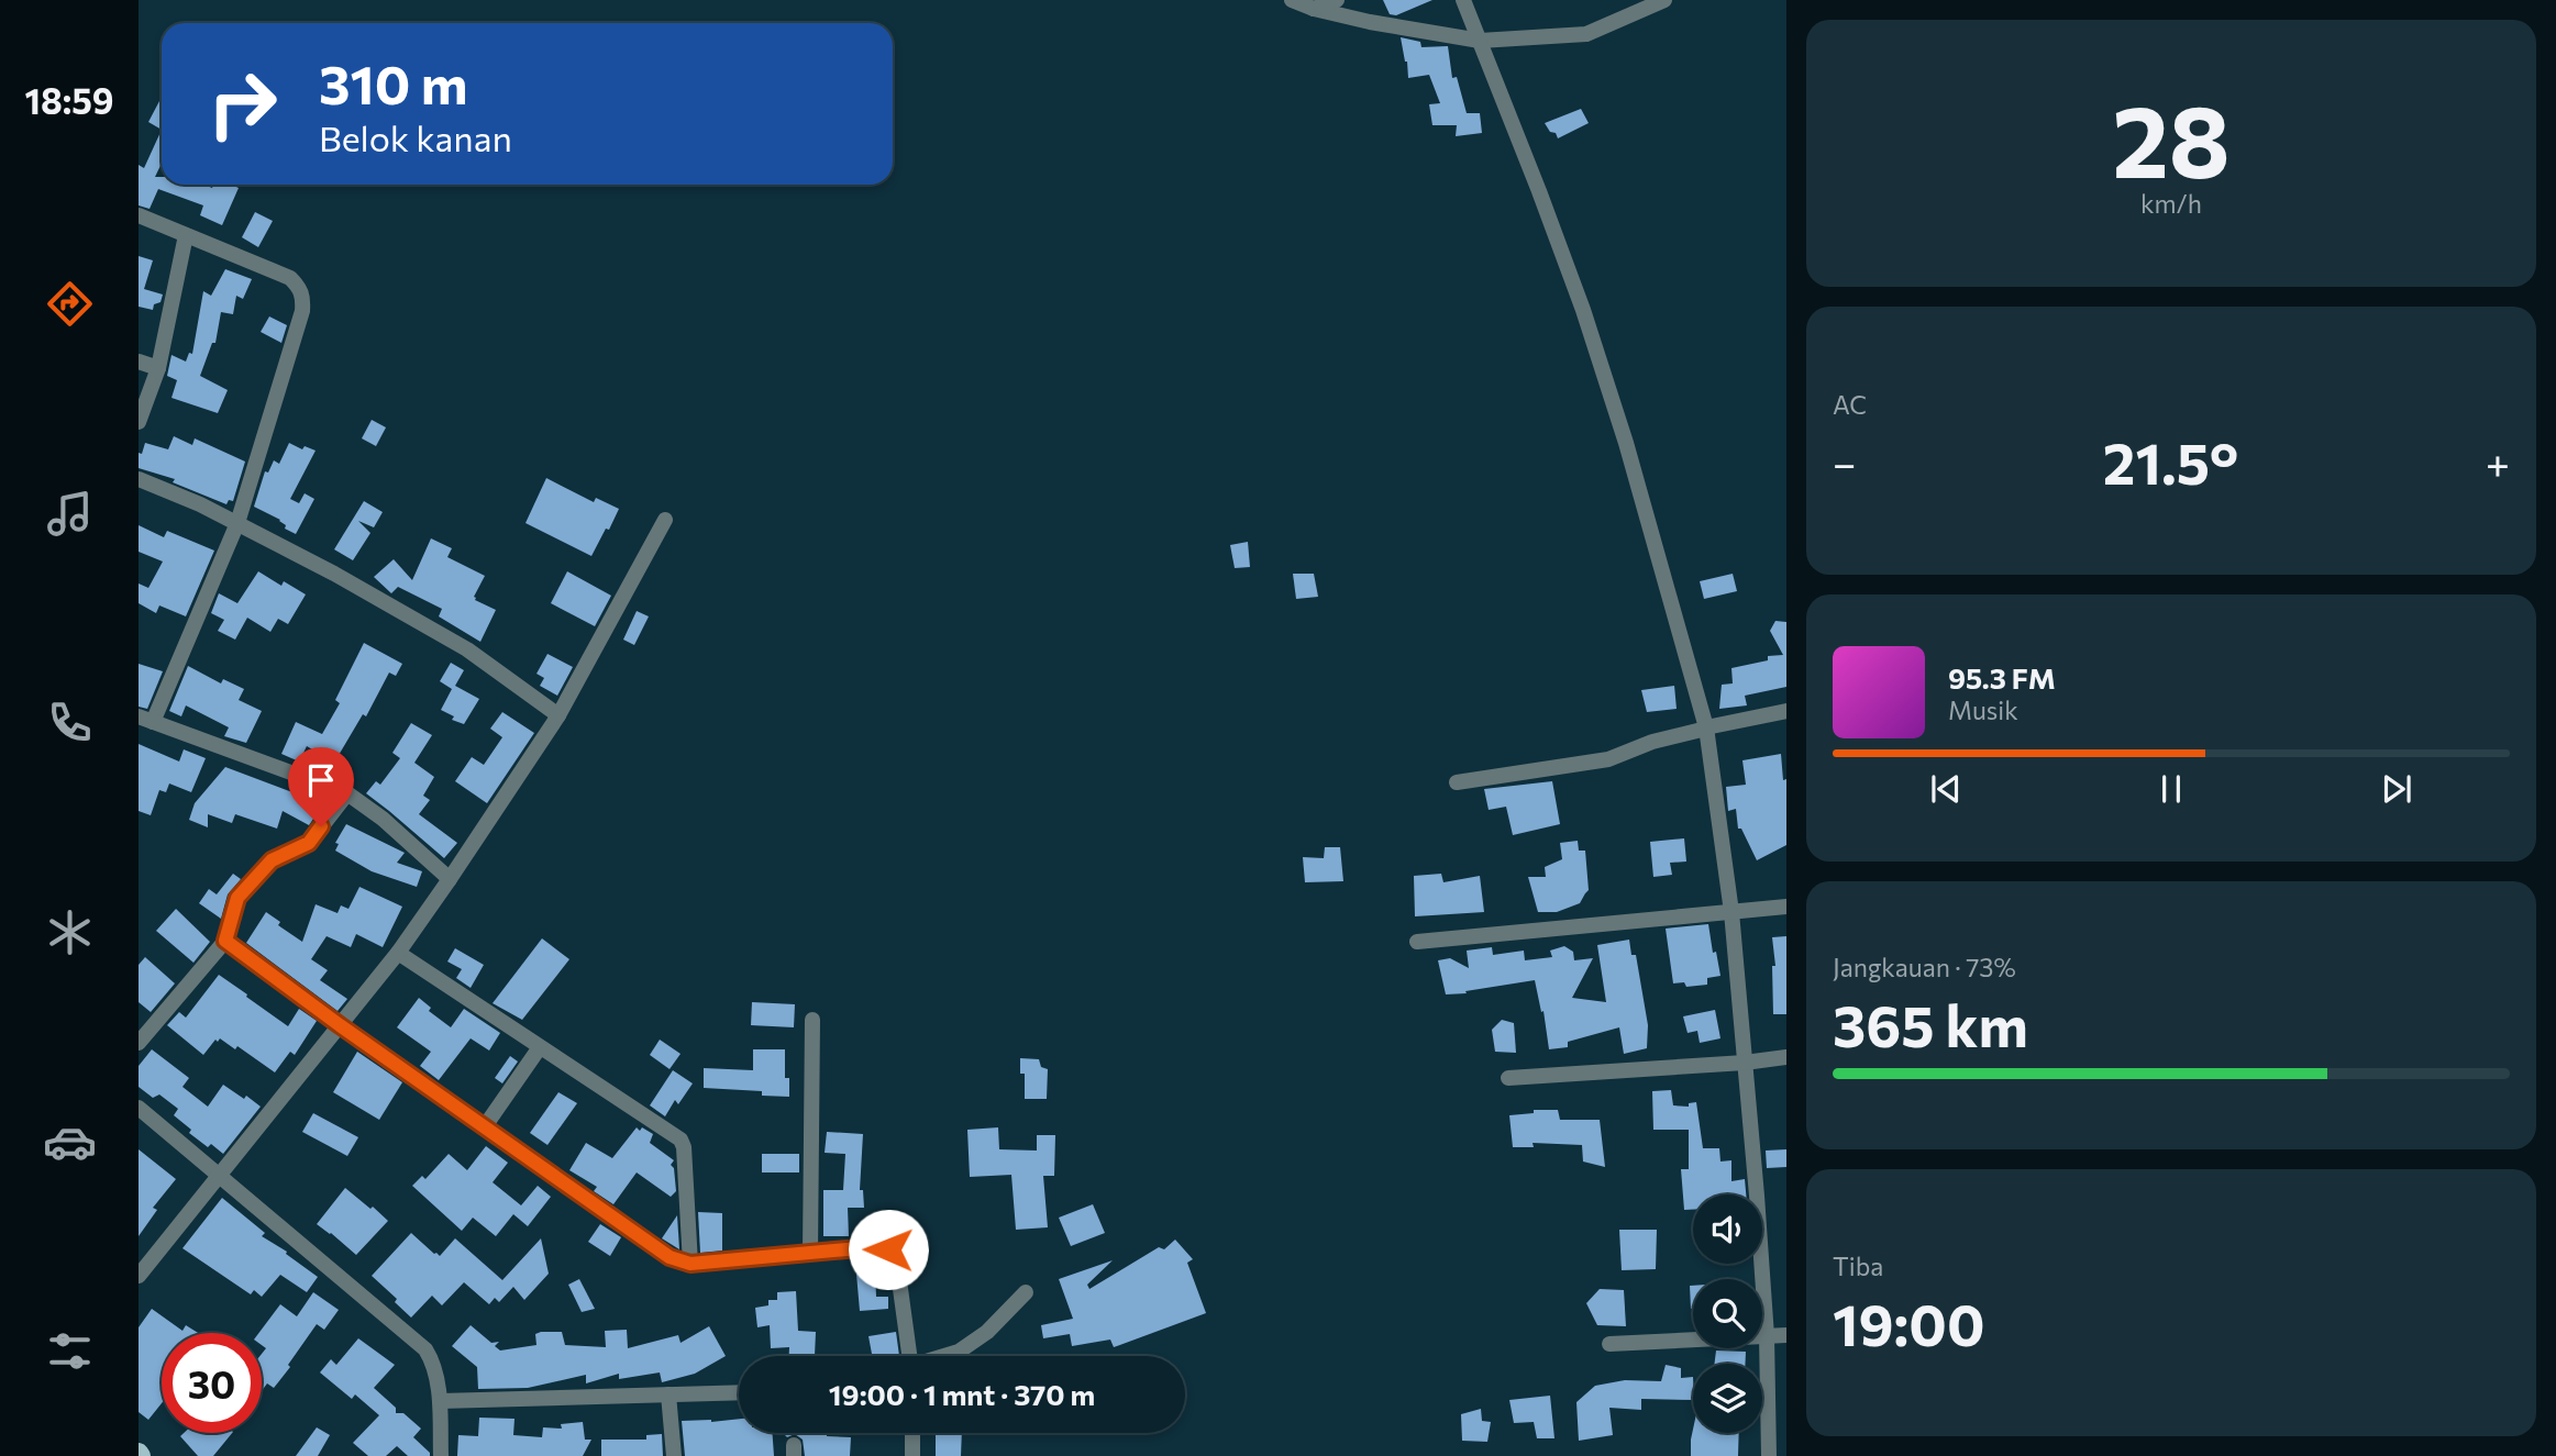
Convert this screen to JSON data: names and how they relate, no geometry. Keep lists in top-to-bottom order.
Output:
{
  "page": {
    "tabs": "18:59",
    "tile": [
      ["28", "km/h"],
      "AC",
      ["Jangkauan · 73%", "365 km"],
      ["Tiba", "19:00"]
    ],
    "turn": ["310 m", "Belok kanan"],
    "heat": ["−", "21.5°", "+"],
    "song": ["95.3 FM", "Musik"],
    "limit": "30",
    "trip": "19:00 · 1 mnt · 370 m"
  }
}
